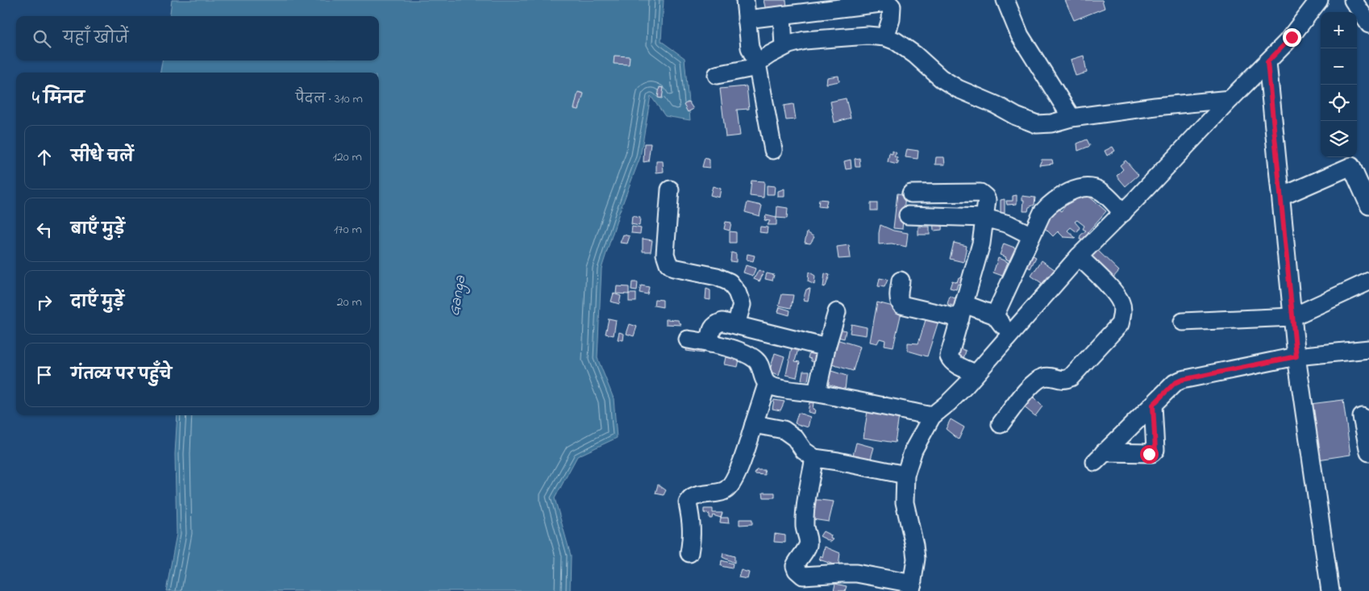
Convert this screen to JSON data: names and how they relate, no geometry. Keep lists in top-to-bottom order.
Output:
{
  "water": ["Ganga"],
  "page": {
    "map_buttons": ["+", "−"],
    "search": "यहाँ खोजें",
    "heading": ["4 मिनट", "पैदल · 310 m"],
    "list": [
      ["सीधे चलें", "120 m"],
      ["बाएँ मुड़ें", "170 m"],
      ["दाएँ मुड़ें", "20 m"],
      "गंतव्य पर पहुँचे"
    ]
  }
}
